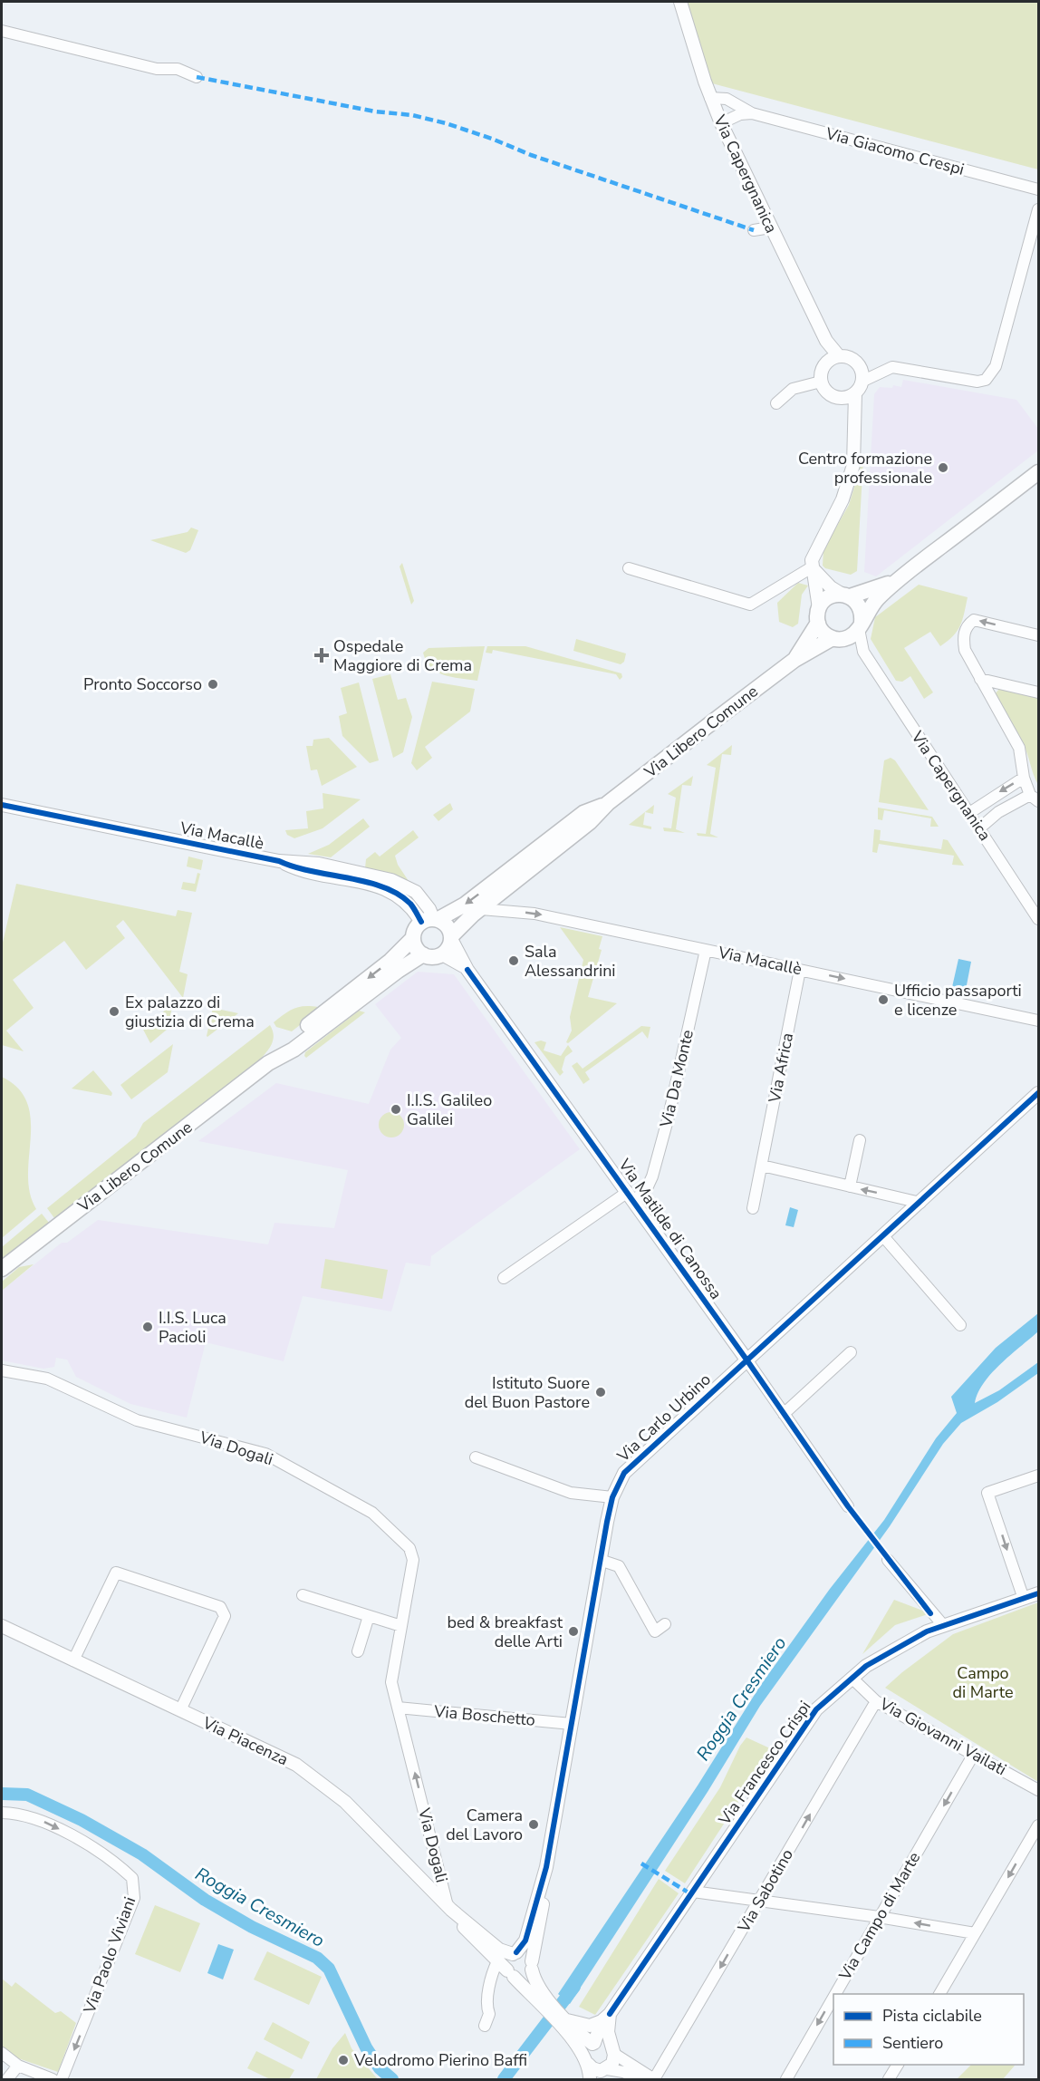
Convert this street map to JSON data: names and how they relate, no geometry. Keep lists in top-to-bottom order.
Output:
{
  "streets": {
    "main road": ["Via Libero Comune"],
    "street": [
      "Via Giacomo Crespi",
      "Via Capergnanica",
      "Via Macallè",
      "Via Africa",
      "Via Da Monte",
      "Via Matilde di Canossa",
      "Via Carlo Urbino",
      "Via Dogali",
      "Via Boschetto",
      "Via Giovanni Vailati",
      "Via Piacenza",
      "Via Francesco Crispi",
      "Via Sabotino",
      "Via Campo di Marte",
      "Via Paolo Viviani"
    ]
  },
  "crossings": [
    ["Via Giacomo Crespi", "Via Capergnanica"],
    ["Via Capergnanica", "Via Libero Comune"],
    ["Via Libero Comune", "Via Macallè"],
    ["Via Libero Comune", "Via Matilde di Canossa"],
    ["Via Macallè", "Via Africa"],
    ["Via Macallè", "Via Da Monte"],
    ["Via Macallè", "Via Matilde di Canossa"],
    ["Via Da Monte", "Via Matilde di Canossa"],
    ["Via Matilde di Canossa", "Via Carlo Urbino"],
    ["Via Carlo Urbino", "Via Boschetto"],
    ["Via Carlo Urbino", "Via Piacenza"],
    ["Via Dogali", "Via Boschetto"],
    ["Via Dogali", "Via Piacenza"],
    ["Via Giovanni Vailati", "Via Francesco Crispi"],
    ["Via Giovanni Vailati", "Via Sabotino"],
    ["Via Giovanni Vailati", "Via Campo di Marte"]
  ],
  "one_way": ["Via Macallè"],
  "water": ["Roggia Cresmiero"],
  "parks": ["Campo di Marte"],
  "places": {
    "other": [
      "Centro formazione professionale",
      "Pronto Soccorso",
      "Sala Alessandrini",
      "Ufficio passaporti e licenze",
      "Ex palazzo di giustizia di Crema",
      "I.I.S. Galileo Galilei",
      "I.I.S. Luca Pacioli",
      "Istituto Suore del Buon Pastore",
      "bed & breakfast delle Arti",
      "Camera del Lavoro",
      "Velodromo Pierino Baffi"
    ],
    "health": ["Ospedale Maggiore di Crema"]
  },
  "legend": ["Pista ciclabile", "Sentiero"]
}
